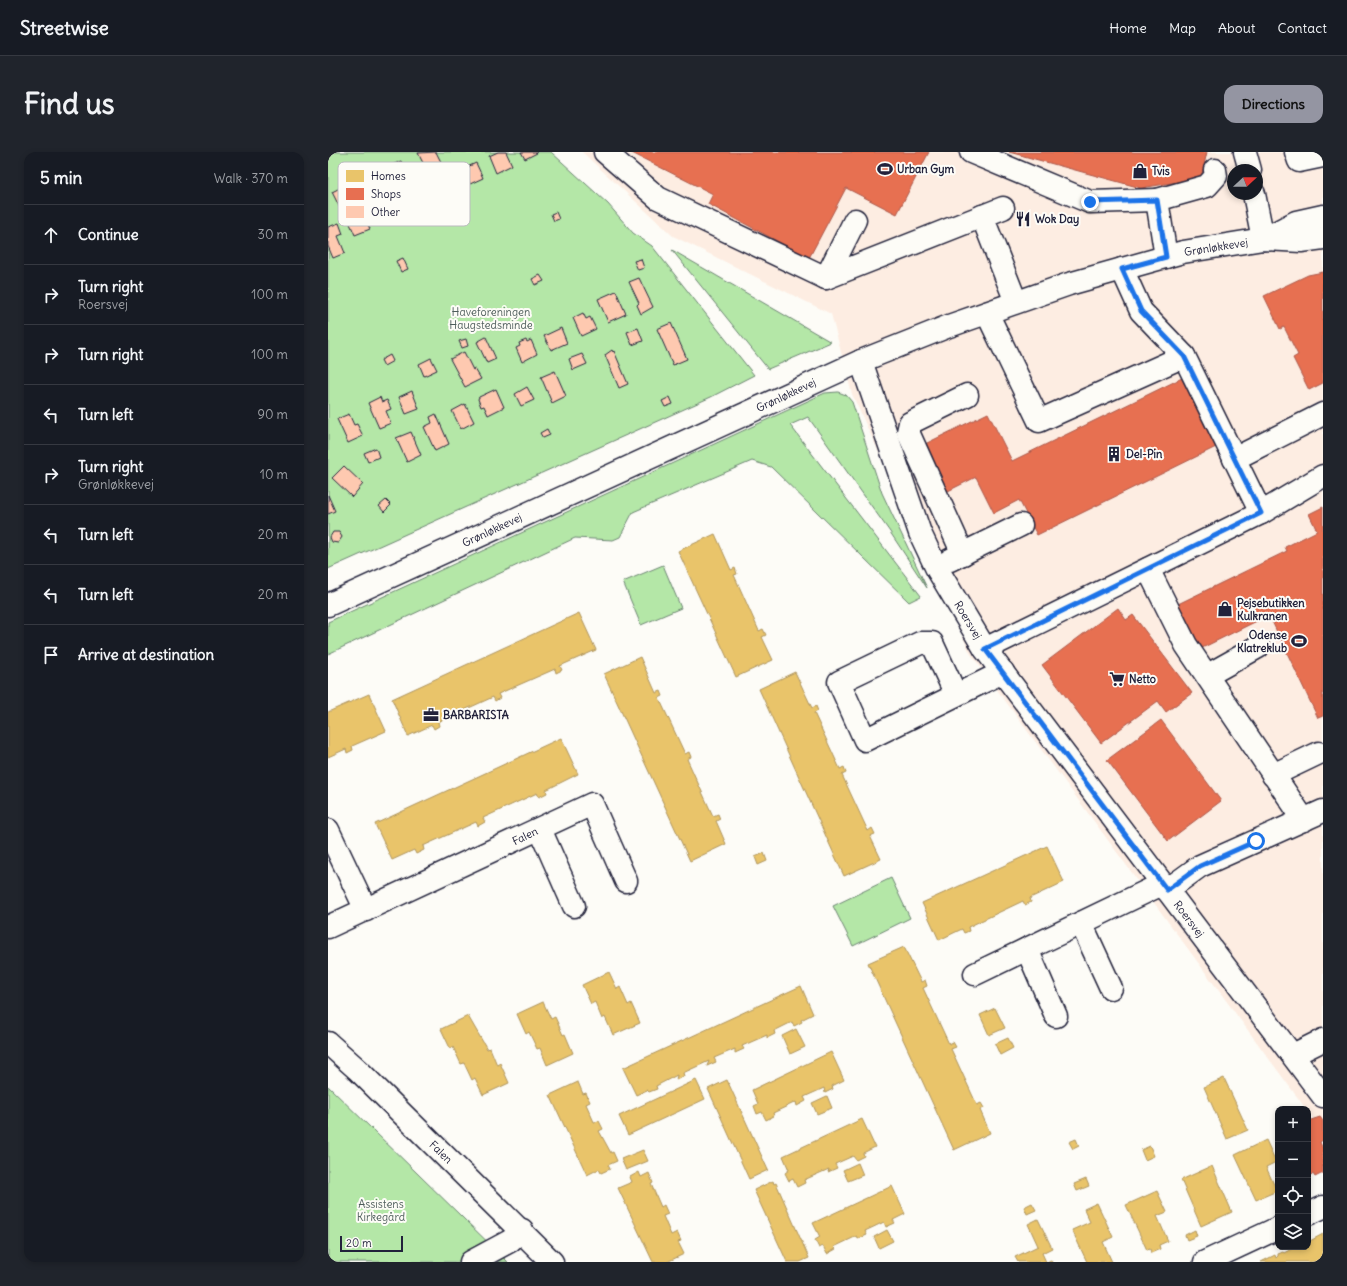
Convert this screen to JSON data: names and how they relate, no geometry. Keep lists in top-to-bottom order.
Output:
{
  "streets": {
    "street": ["Grønløkkevej", "Roersvej", "Falen"]
  },
  "crossings": [
    ["Grønløkkevej", "Roersvej"]
  ],
  "parks": ["Haveforeningen Haugstedsminde", "Assistens Kirkegård"],
  "places": {
    "sports": ["Urban Gym", "Odense Klatreklub"],
    "shop": ["Tvis", "Pejsebutikken Kulkranen"],
    "restaurant": ["Wok Day"],
    "building": ["Del-Pin"],
    "supermarket": ["Netto"],
    "office": ["BARBARISTA"]
  },
  "legend": ["Homes", "Shops", "Other"],
  "scale_bar": "20 m",
  "north": "right",
  "page": {
    "header": "Streetwise",
    "nav": [
      "Home",
      "Map",
      "About",
      "Contact"
    ],
    "buttons": "Directions",
    "title": "Find us",
    "heading": ["5 min", "Walk · 370 m"],
    "list": [
      ["Continue", "30 m"],
      ["Turn right", "Roersvej", "100 m"],
      ["Turn right", "100 m"],
      ["Turn left", "90 m"],
      ["Turn right", "Grønløkkevej", "10 m"],
      ["Turn left", "20 m"],
      ["Turn left", "20 m"],
      "Arrive at destination"
    ],
    "map_buttons": ["+", "−"],
    "scale": "20 m"
  }
}
